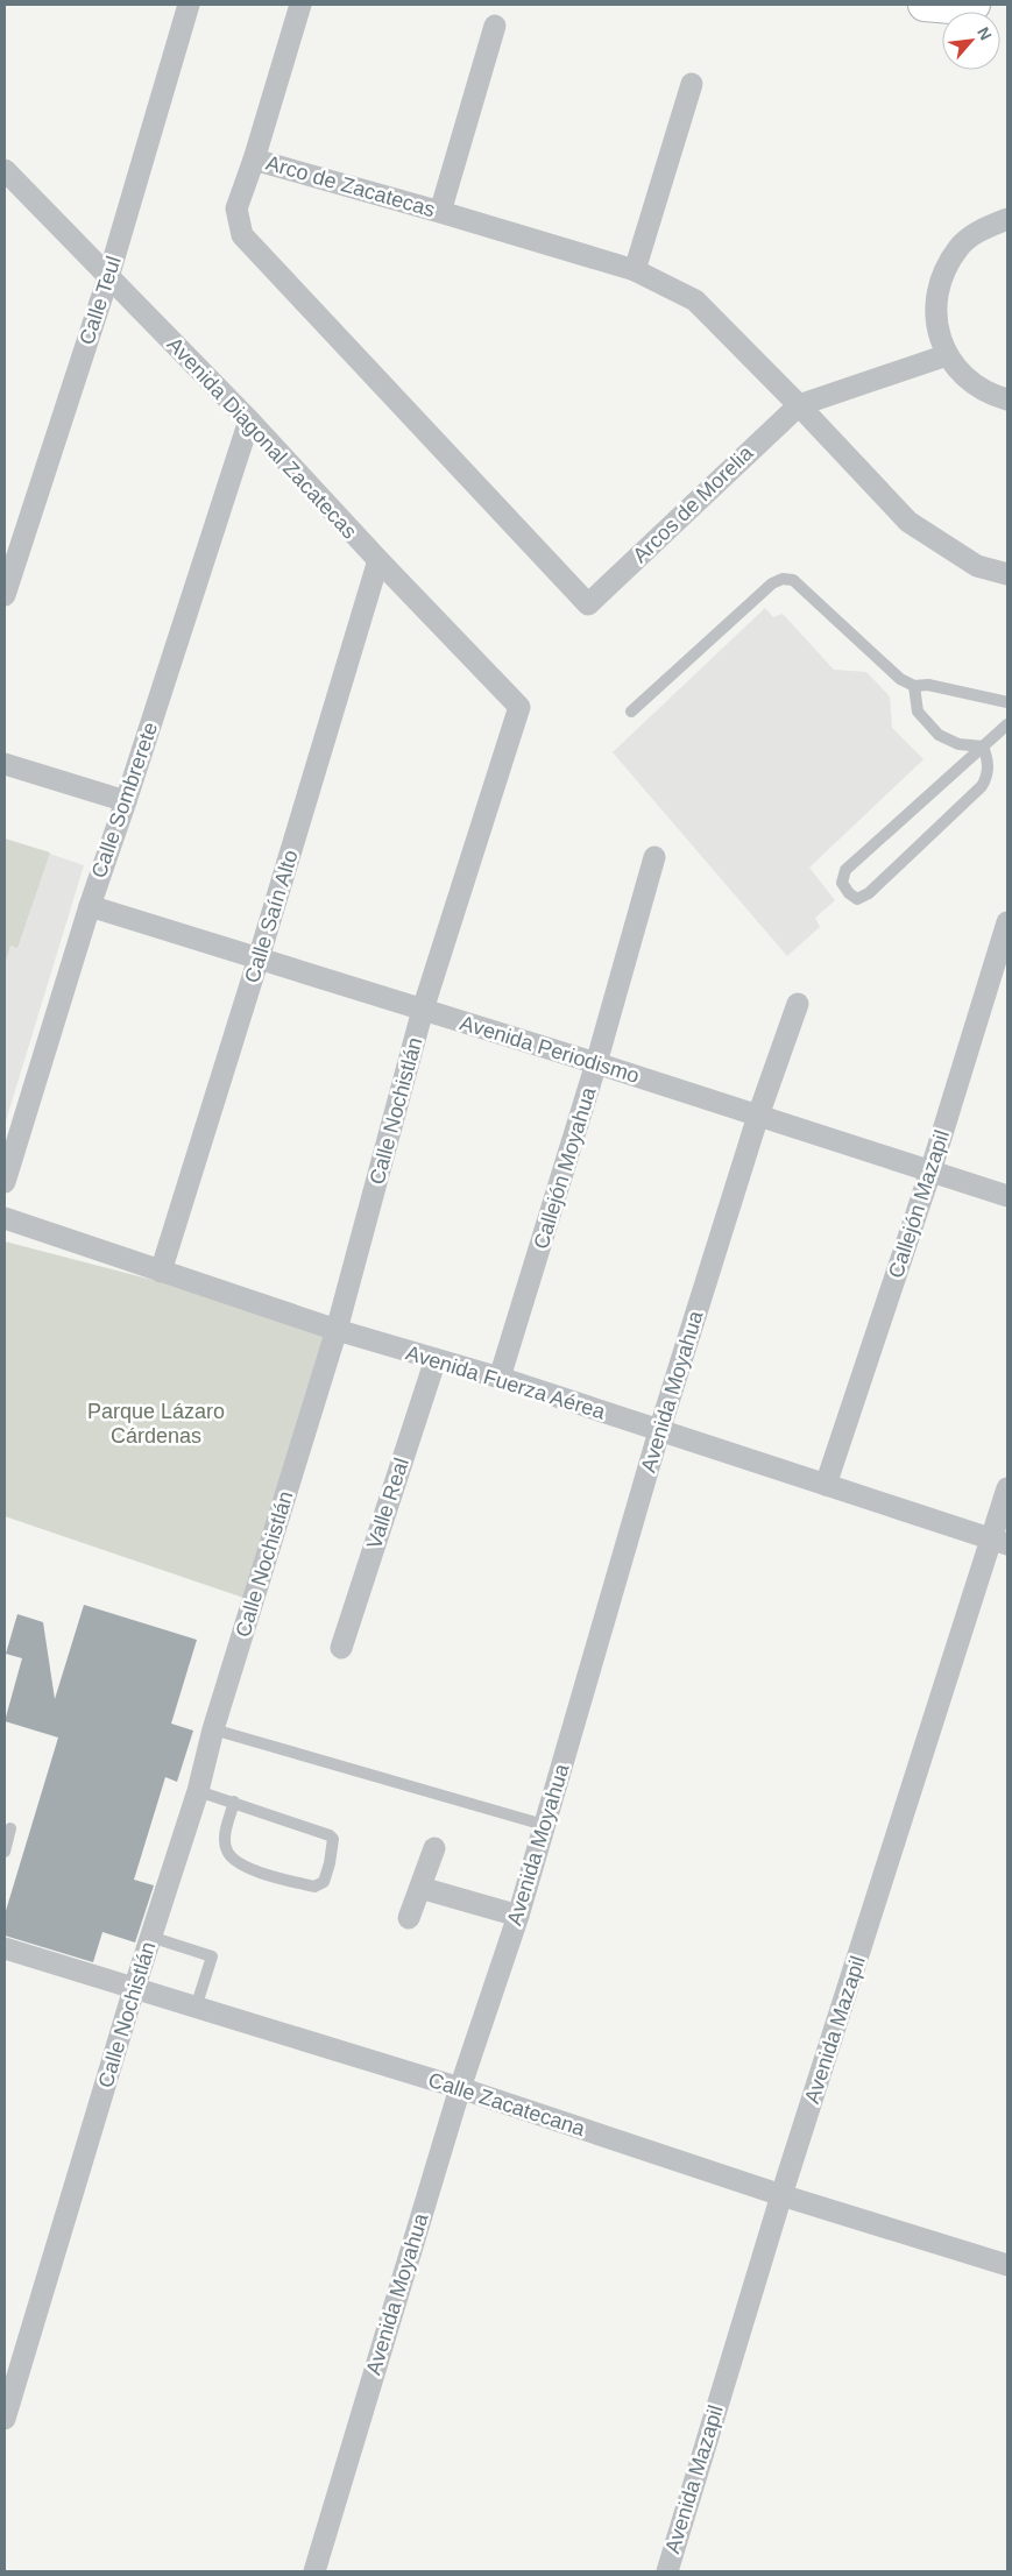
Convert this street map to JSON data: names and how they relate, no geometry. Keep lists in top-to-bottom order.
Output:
{
  "streets": {
    "street": [
      "Arco de Zacatecas",
      "Calle Teul",
      "Avenida Diagonal Zacatecas",
      "Arcos de Morelia",
      "Calle Sombrerete",
      "Calle Saín Alto",
      "Avenida Periodismo",
      "Calle Nochistlán",
      "Callejón Moyahua",
      "Callejón Mazapil",
      "Avenida Fuerza Aérea",
      "Avenida Moyahua",
      "Valle Real",
      "Avenida Mazapil",
      "Calle Zacatecana"
    ]
  },
  "crossings": [
    ["Arco de Zacatecas", "Arcos de Morelia"],
    ["Calle Teul", "Avenida Diagonal Zacatecas"],
    ["Avenida Diagonal Zacatecas", "Calle Sombrerete"],
    ["Avenida Diagonal Zacatecas", "Calle Saín Alto"],
    ["Avenida Diagonal Zacatecas", "Calle Nochistlán"],
    ["Calle Sombrerete", "Avenida Periodismo"],
    ["Calle Saín Alto", "Avenida Periodismo"],
    ["Calle Saín Alto", "Avenida Fuerza Aérea"],
    ["Avenida Periodismo", "Calle Nochistlán"],
    ["Avenida Periodismo", "Callejón Moyahua"],
    ["Avenida Periodismo", "Callejón Mazapil"],
    ["Avenida Periodismo", "Avenida Moyahua"],
    ["Calle Nochistlán", "Avenida Fuerza Aérea"],
    ["Calle Nochistlán", "Calle Zacatecana"],
    ["Callejón Moyahua", "Avenida Fuerza Aérea"],
    ["Callejón Mazapil", "Avenida Fuerza Aérea"],
    ["Avenida Fuerza Aérea", "Avenida Moyahua"],
    ["Avenida Fuerza Aérea", "Valle Real"],
    ["Avenida Fuerza Aérea", "Avenida Mazapil"],
    ["Avenida Moyahua", "Calle Zacatecana"],
    ["Avenida Mazapil", "Calle Zacatecana"]
  ],
  "parks": ["Parque Lázaro Cárdenas"],
  "north": "top right"
}
